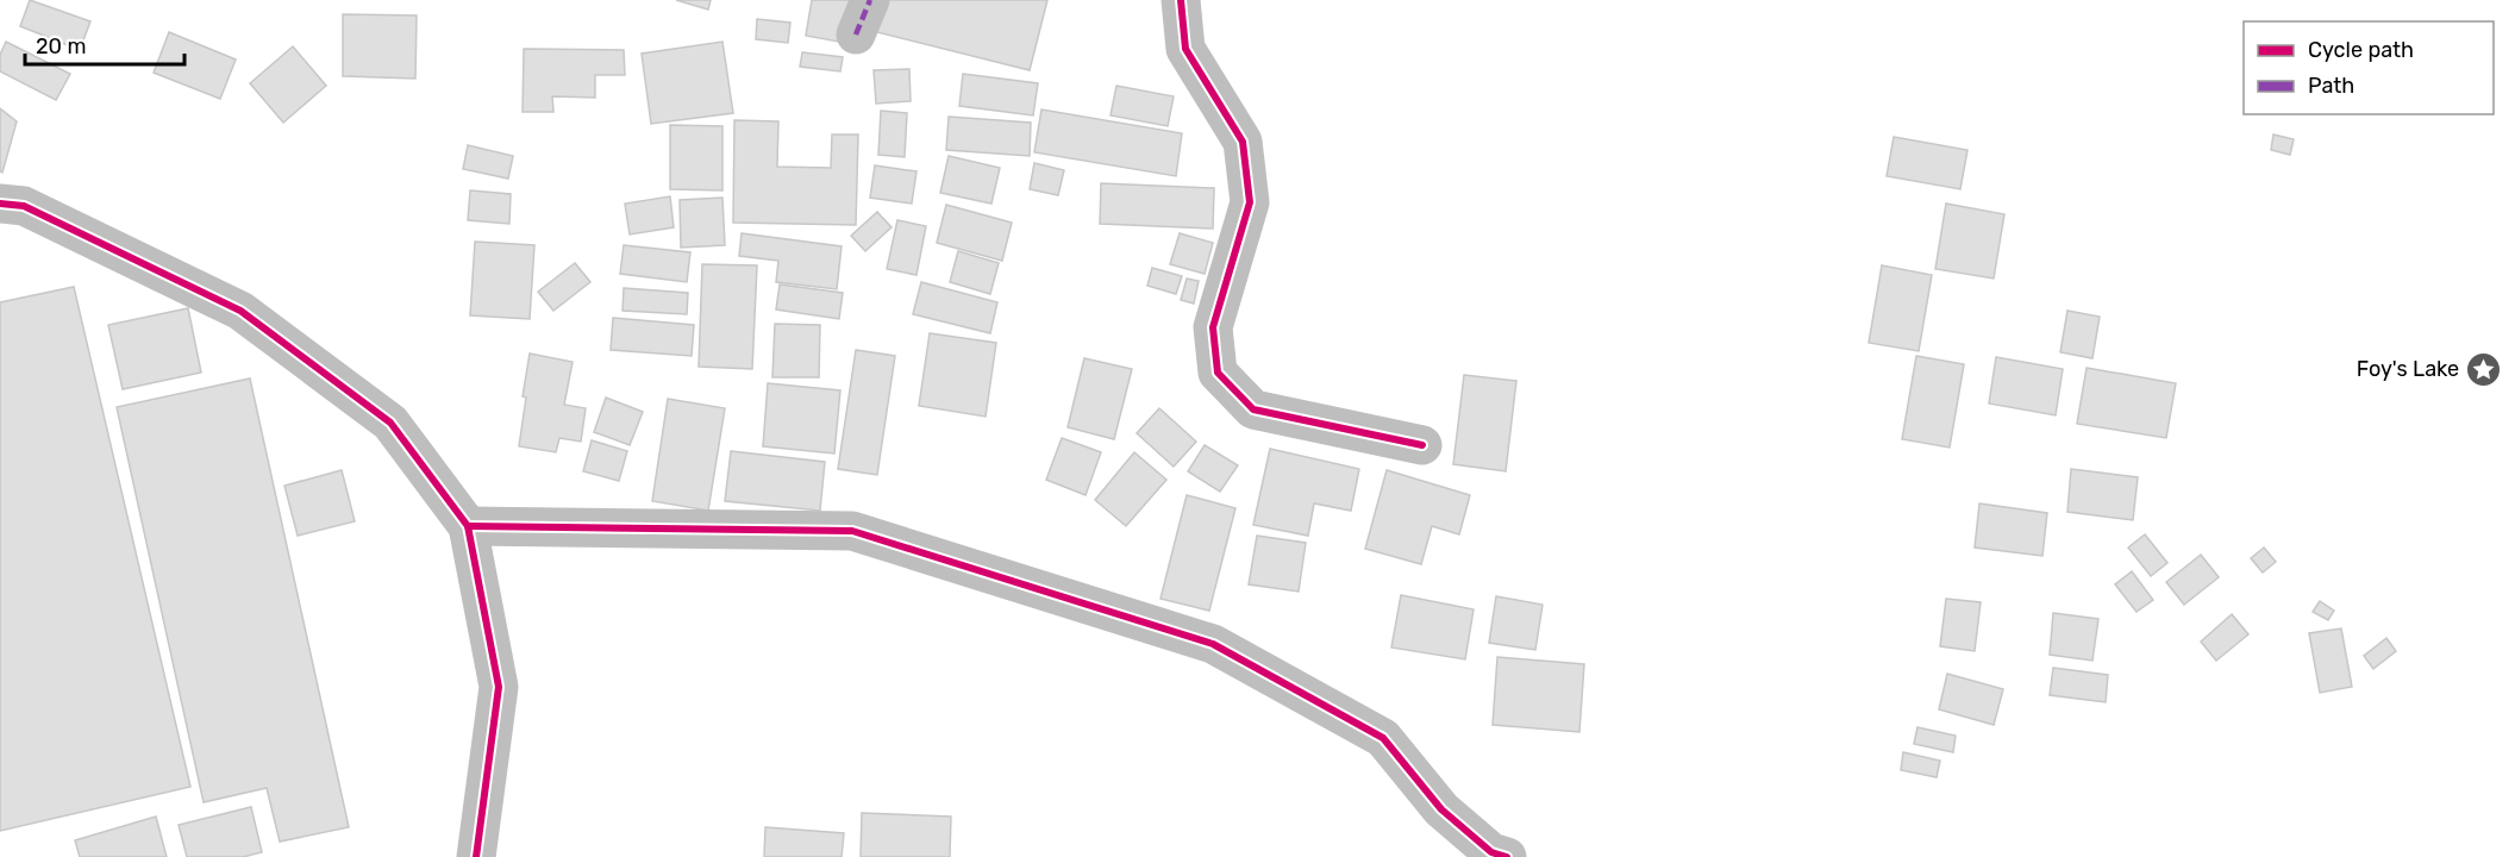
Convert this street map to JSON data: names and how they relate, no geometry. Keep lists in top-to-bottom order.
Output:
{
  "places": {
    "place": ["Foy's Lake"]
  },
  "legend": ["Cycle path", "Path"],
  "scale_bar": "20 m"
}
